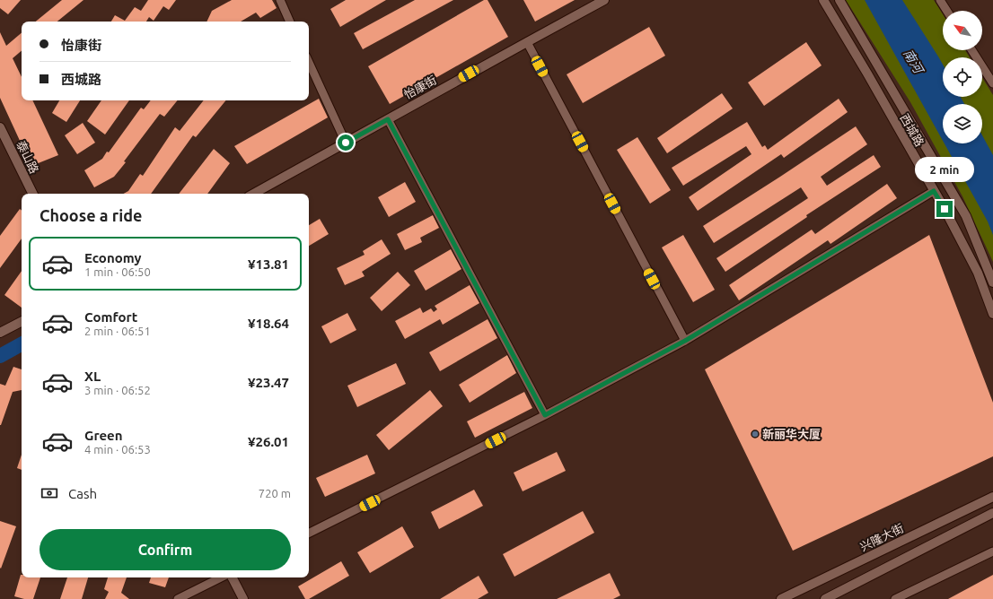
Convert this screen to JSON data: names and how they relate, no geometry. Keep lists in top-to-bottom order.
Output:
{
  "streets": {
    "main road": [
      "怡康街",
      "西城路",
      "泰山路",
      "兴隆大街"
    ]
  },
  "water": ["南河"],
  "places": ["新丽华大厦"],
  "north": "top left",
  "page": {
    "banner": ["怡康街", "西城路"],
    "bubble": "2 min",
    "heading": "Choose a ride",
    "list": [
      {
        "name": "Economy",
        "note": "1 min · 06:50",
        "value": "¥13.81"
      },
      {
        "name": "Comfort",
        "note": "2 min · 06:51",
        "value": "¥18.64"
      },
      {
        "name": "XL",
        "note": "3 min · 06:52",
        "value": "¥23.47"
      },
      {
        "name": "Green",
        "note": "4 min · 06:53",
        "value": "¥26.01"
      }
    ],
    "pay": ["Cash", "720 m"],
    "buttons": "Confirm"
  }
}
